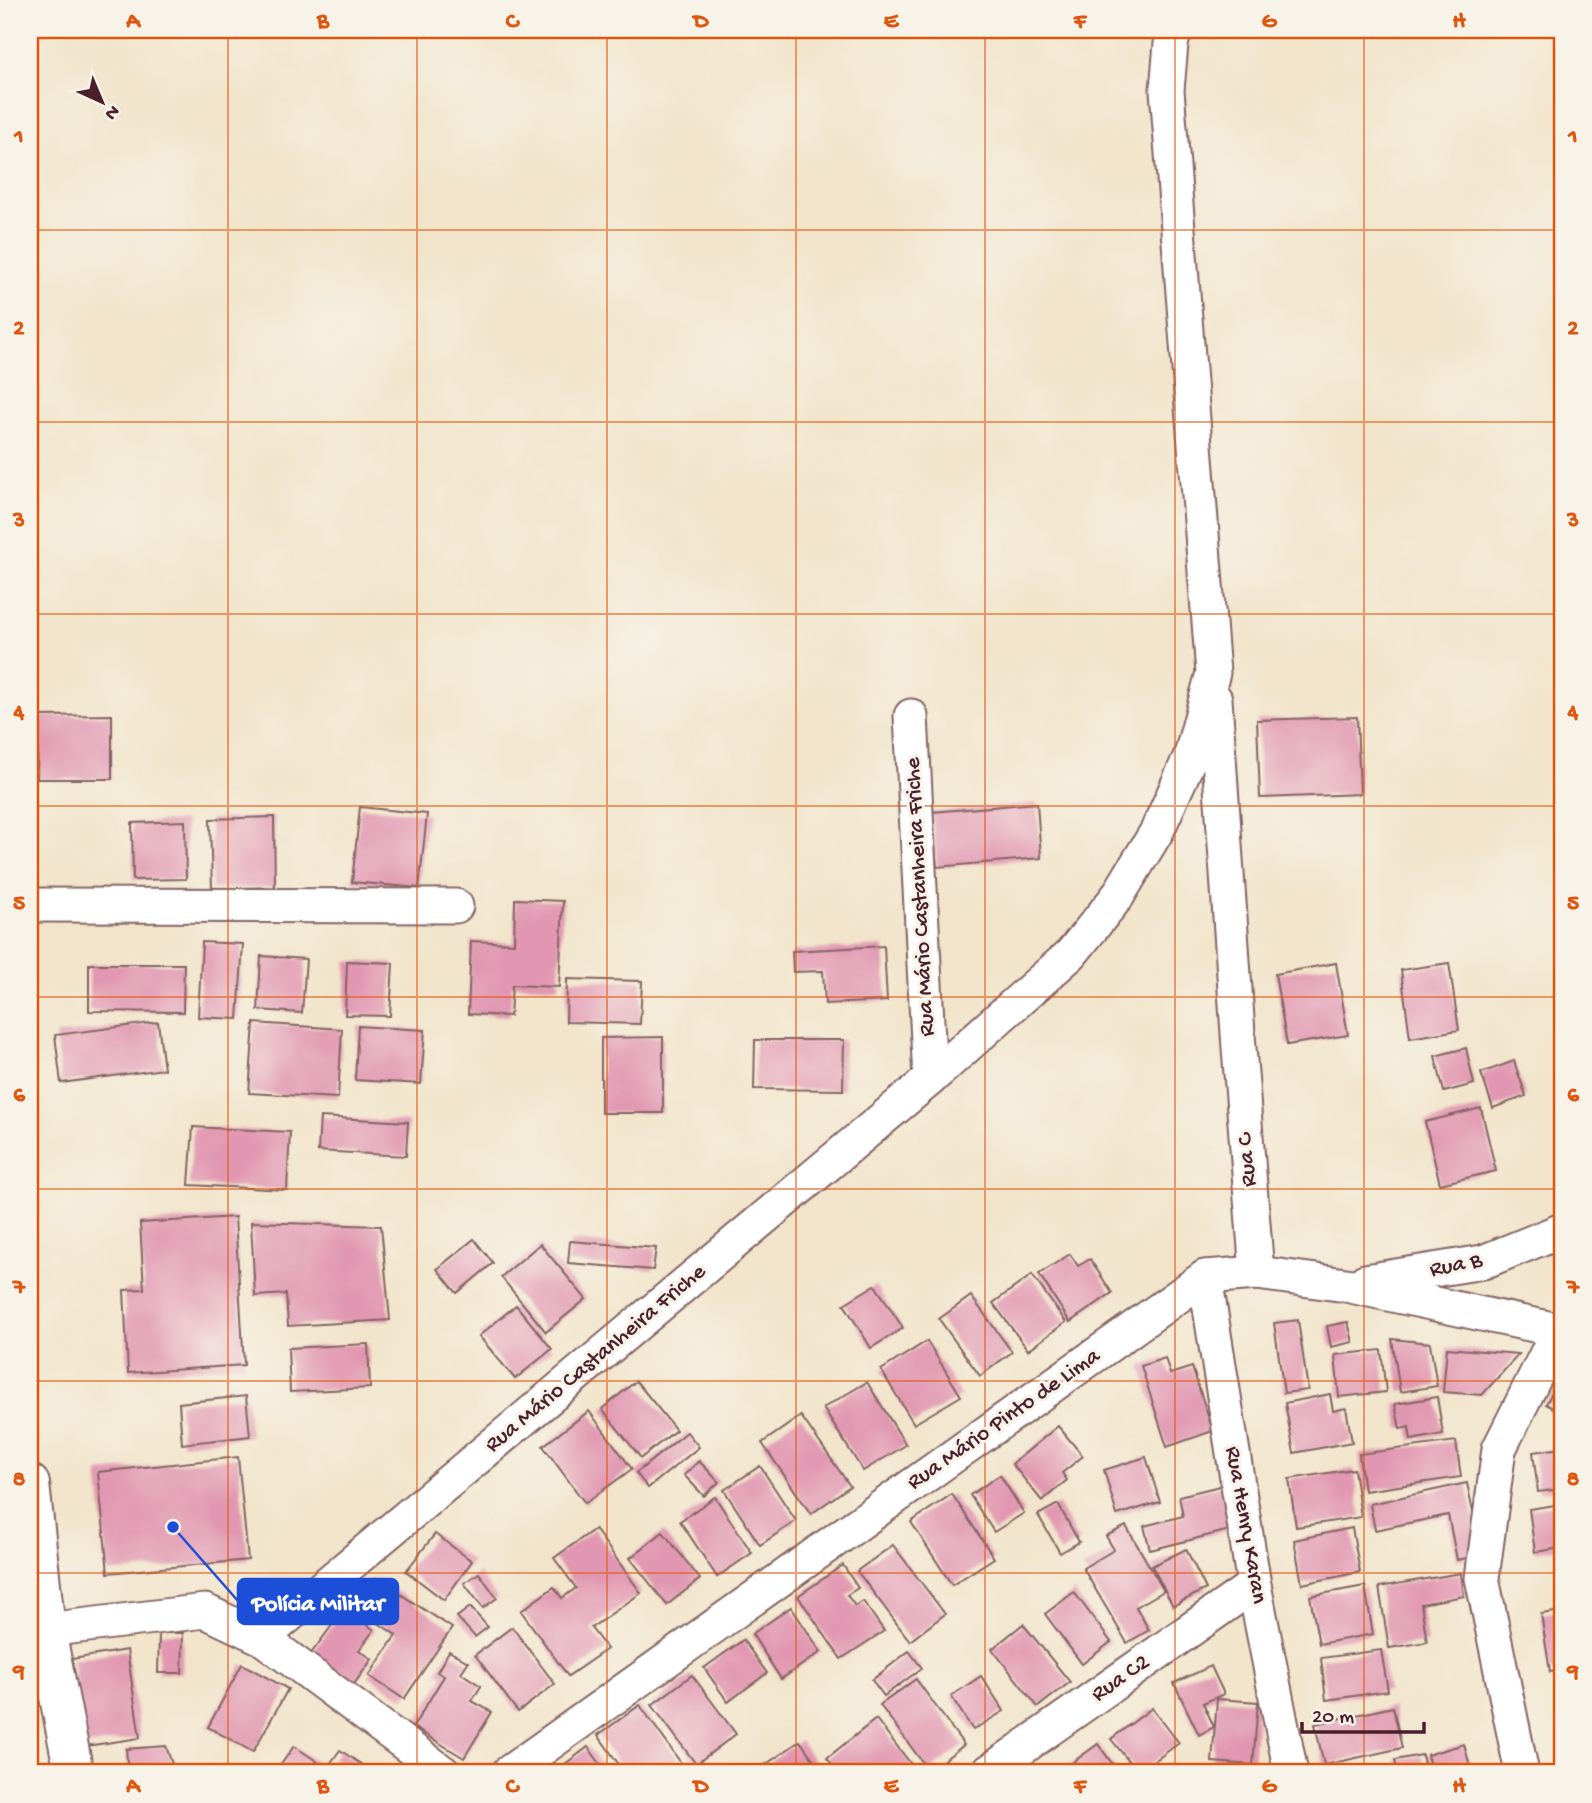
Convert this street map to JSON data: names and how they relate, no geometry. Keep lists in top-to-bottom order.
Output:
{
  "streets": {
    "street": [
      "Rua Mário Castanheira Friche",
      "Rua C",
      "Rua B",
      "Rua Mário Pinto de Lima",
      "Rua Henry Karan",
      "Rua C2"
    ]
  },
  "crossings": [
    ["Rua Mário Castanheira Friche", "Rua C"],
    ["Rua Mário Pinto de Lima", "Rua Henry Karan"],
    ["Rua Henry Karan", "Rua C2"]
  ],
  "places": ["Polícia Militar"],
  "scale_bar": "20 m",
  "north": "bottom right",
  "grid": {
    "columns": [
      "A",
      "B",
      "C",
      "D",
      "E",
      "F",
      "G",
      "H"
    ],
    "rows": [
      "1",
      "2",
      "3",
      "4",
      "5",
      "6",
      "7",
      "8",
      "9"
    ]
  }
}
